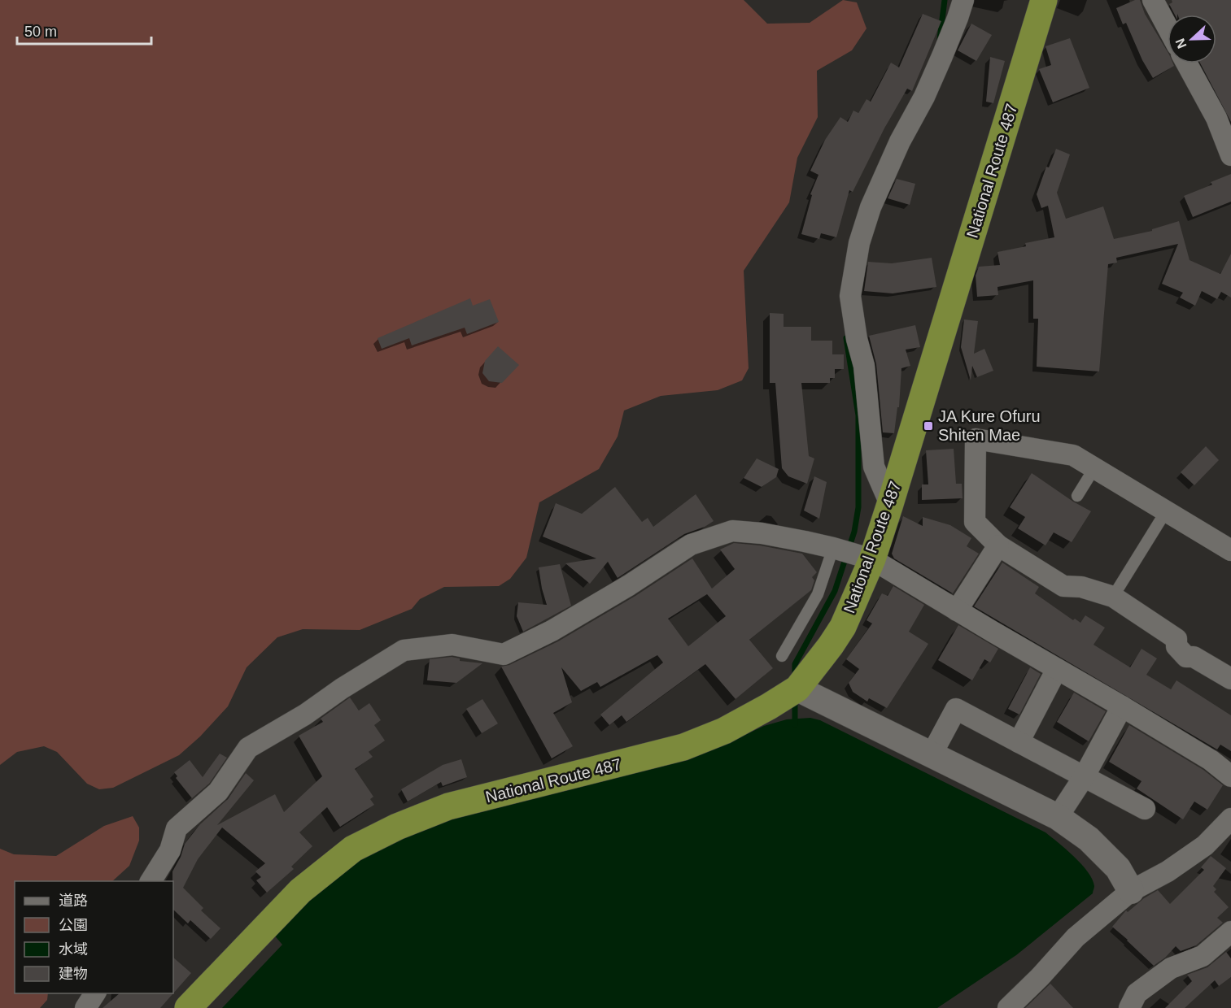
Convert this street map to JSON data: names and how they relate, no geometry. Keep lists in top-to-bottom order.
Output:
{
  "streets": {
    "highway": ["National Route 487"]
  },
  "places": {
    "transit": ["JA Kure Ofuru Shiten Mae"]
  },
  "legend": [
    "道路",
    "公園",
    "水域",
    "建物"
  ],
  "scale_bar": "50 m",
  "north": "left"
}
